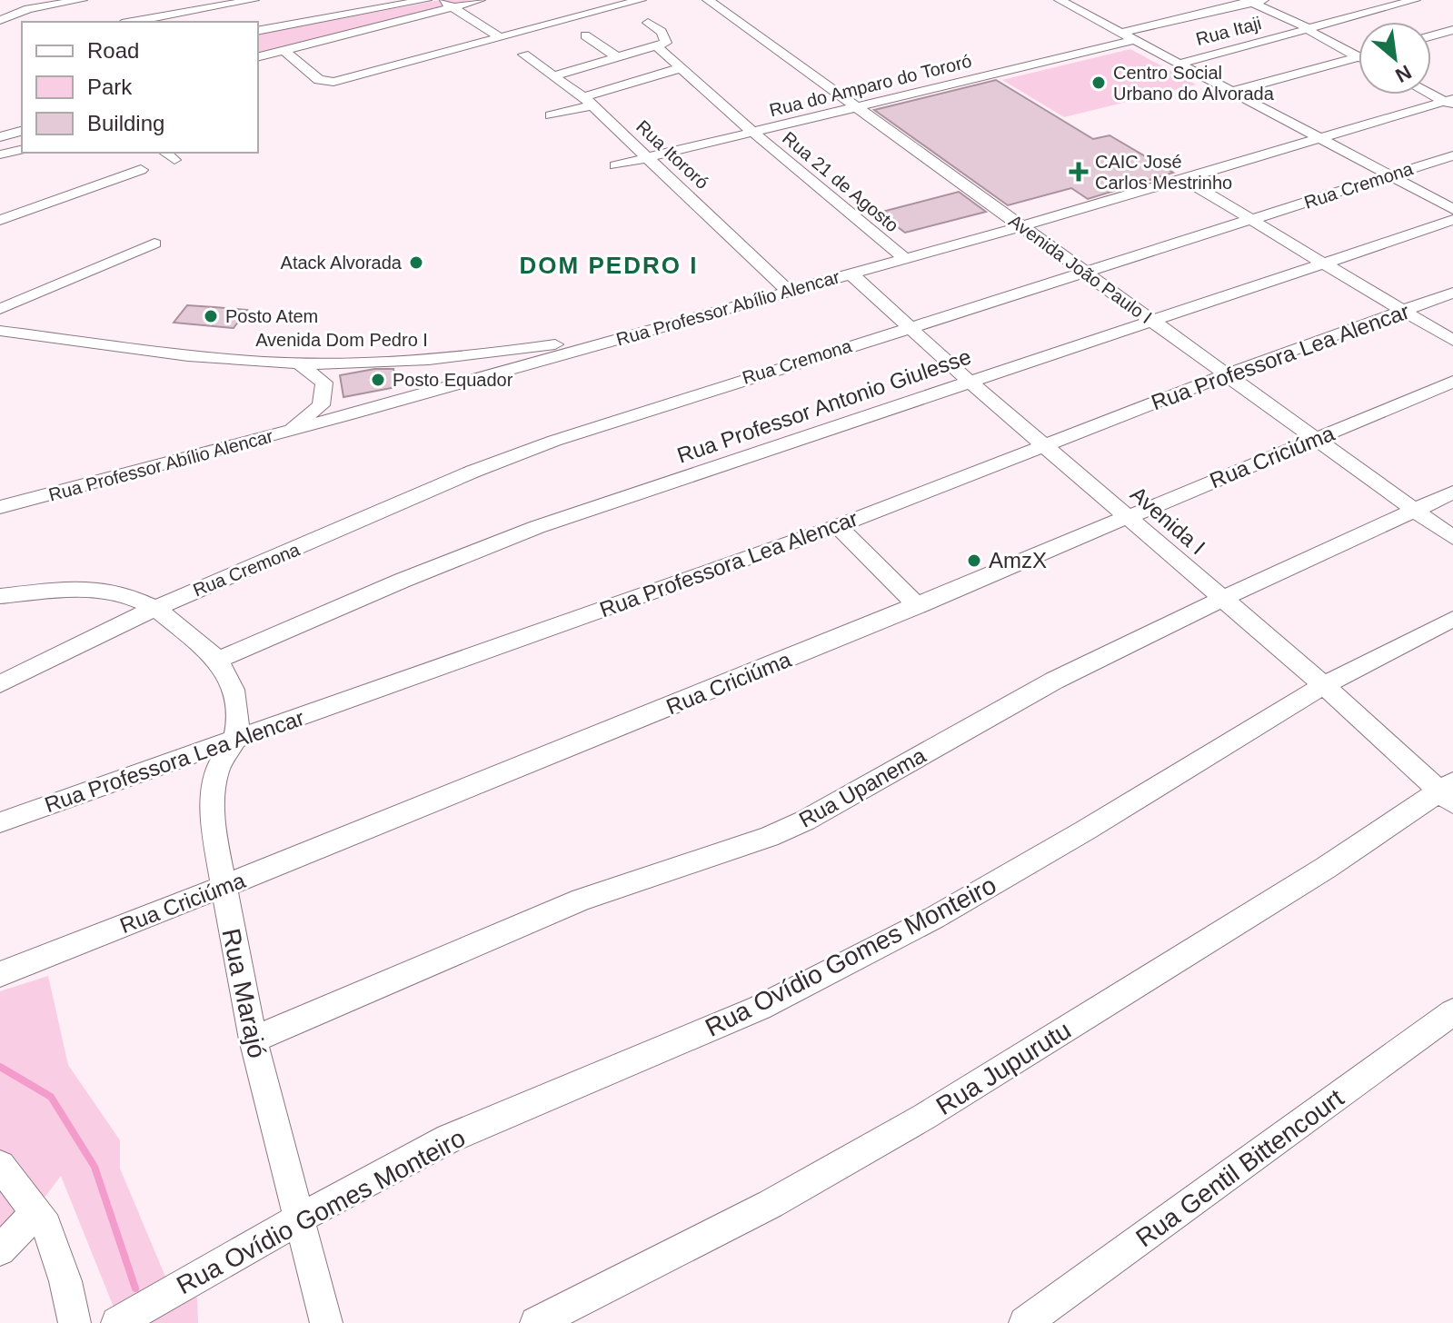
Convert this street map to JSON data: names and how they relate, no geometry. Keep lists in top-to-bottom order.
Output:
{
  "streets": {
    "street": [
      "Rua Itaji",
      "Rua do Amparo do Tororó",
      "Rua Itororó",
      "Rua 21 de Agosto",
      "Rua Cremona",
      "Avenida João Paulo I",
      "Rua Professor Abílio Alencar",
      "Avenida Dom Pedro I",
      "Rua Professora Lea Alencar",
      "Rua Professor Antonio Giulesse",
      "Rua Criciúma",
      "Avenida I",
      "Rua Upanema",
      "Rua Ovídio Gomes Monteiro",
      "Rua Marajó",
      "Rua Jupurutu",
      "Rua Gentil Bittencourt"
    ]
  },
  "crossings": [
    ["Rua do Amparo do Tororó", "Rua Itororó"],
    ["Rua do Amparo do Tororó", "Rua 21 de Agosto"],
    ["Rua do Amparo do Tororó", "Avenida João Paulo I"],
    ["Rua Itororó", "Rua Professor Abílio Alencar"],
    ["Rua 21 de Agosto", "Rua Professor Abílio Alencar"],
    ["Rua Cremona", "Avenida João Paulo I"],
    ["Rua Cremona", "Avenida I"],
    ["Rua Cremona", "Rua Marajó"],
    ["Avenida João Paulo I", "Rua Professor Abílio Alencar"],
    ["Avenida João Paulo I", "Rua Professora Lea Alencar"],
    ["Avenida João Paulo I", "Rua Professor Antonio Giulesse"],
    ["Avenida João Paulo I", "Rua Criciúma"],
    ["Avenida João Paulo I", "Rua Upanema"],
    ["Rua Professor Abílio Alencar", "Avenida Dom Pedro I"],
    ["Rua Professor Abílio Alencar", "Avenida I"],
    ["Rua Professora Lea Alencar", "Avenida I"],
    ["Rua Professora Lea Alencar", "Rua Marajó"],
    ["Rua Professor Antonio Giulesse", "Avenida I"],
    ["Rua Professor Antonio Giulesse", "Rua Marajó"],
    ["Rua Criciúma", "Avenida I"],
    ["Rua Criciúma", "Rua Marajó"],
    ["Avenida I", "Rua Upanema"],
    ["Avenida I", "Rua Ovídio Gomes Monteiro"],
    ["Avenida I", "Rua Jupurutu"],
    ["Rua Upanema", "Rua Marajó"],
    ["Rua Ovídio Gomes Monteiro", "Rua Marajó"]
  ],
  "districts": ["DOM PEDRO I"],
  "places": {
    "other": [
      "Centro Social Urbano do Alvorada",
      "Atack Alvorada",
      "Posto Atem",
      "Posto Equador",
      "AmzX"
    ],
    "health": ["CAIC José Carlos Mestrinho"]
  },
  "legend": ["Road", "Park", "Building"],
  "north": "bottom right"
}
